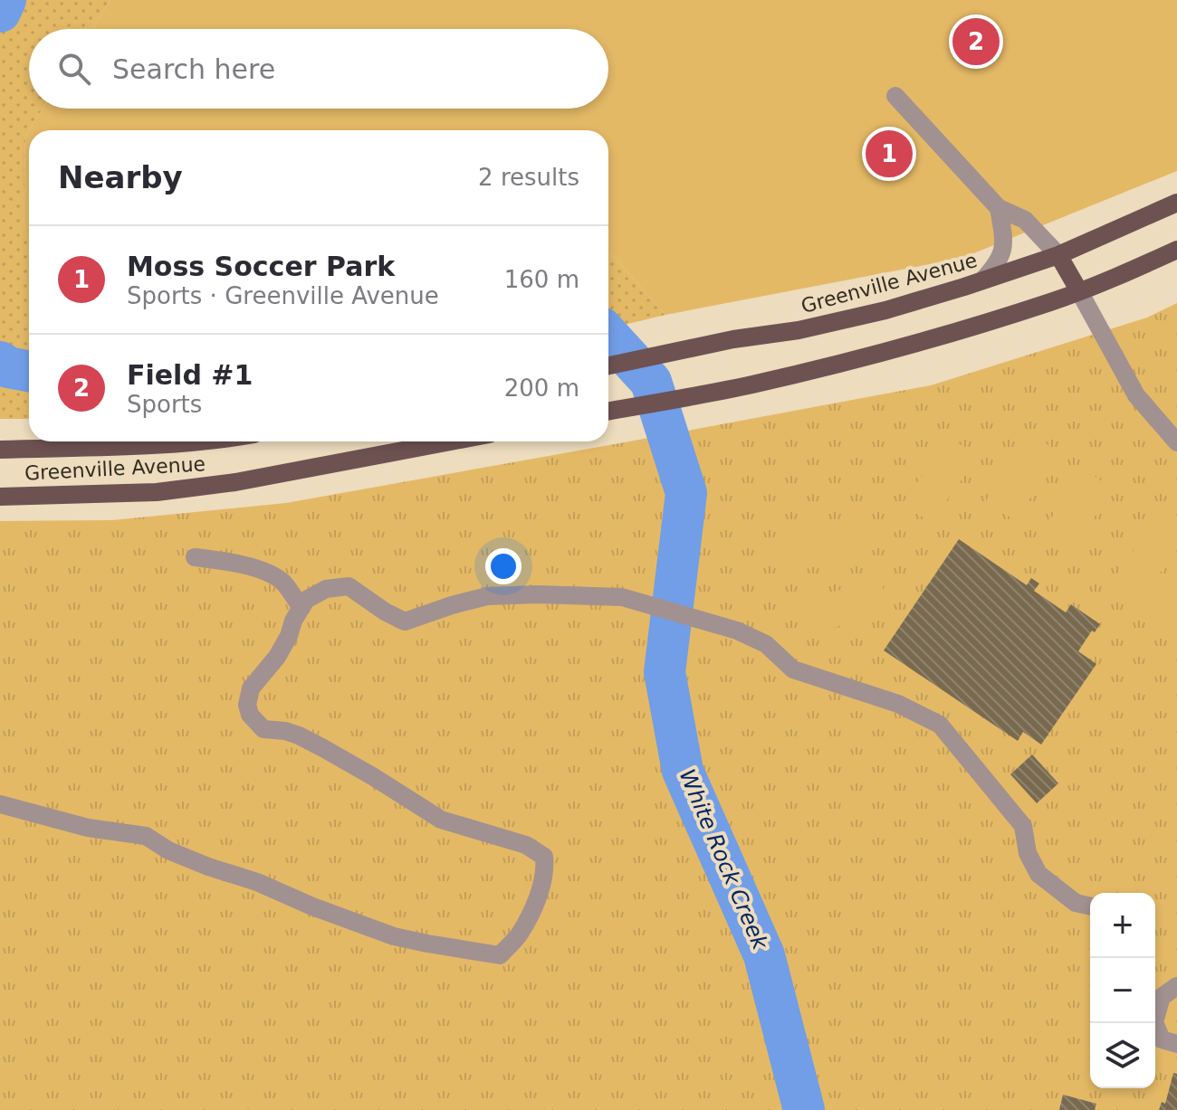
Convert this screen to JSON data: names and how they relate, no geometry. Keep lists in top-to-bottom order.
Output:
{
  "streets": {
    "main road": ["Greenville Avenue"]
  },
  "water": ["White Rock Creek"],
  "page": {
    "pins": ["2", "1"],
    "search": "Search here",
    "heading": ["Nearby", "2 results"],
    "list": [
      {
        "mark": "1",
        "name": "Moss Soccer Park",
        "note": "Sports · Greenville Avenue",
        "value": "160 m"
      },
      {
        "mark": "2",
        "name": "Field #1",
        "note": "Sports",
        "value": "200 m"
      }
    ],
    "map_buttons": ["+", "−"]
  }
}
